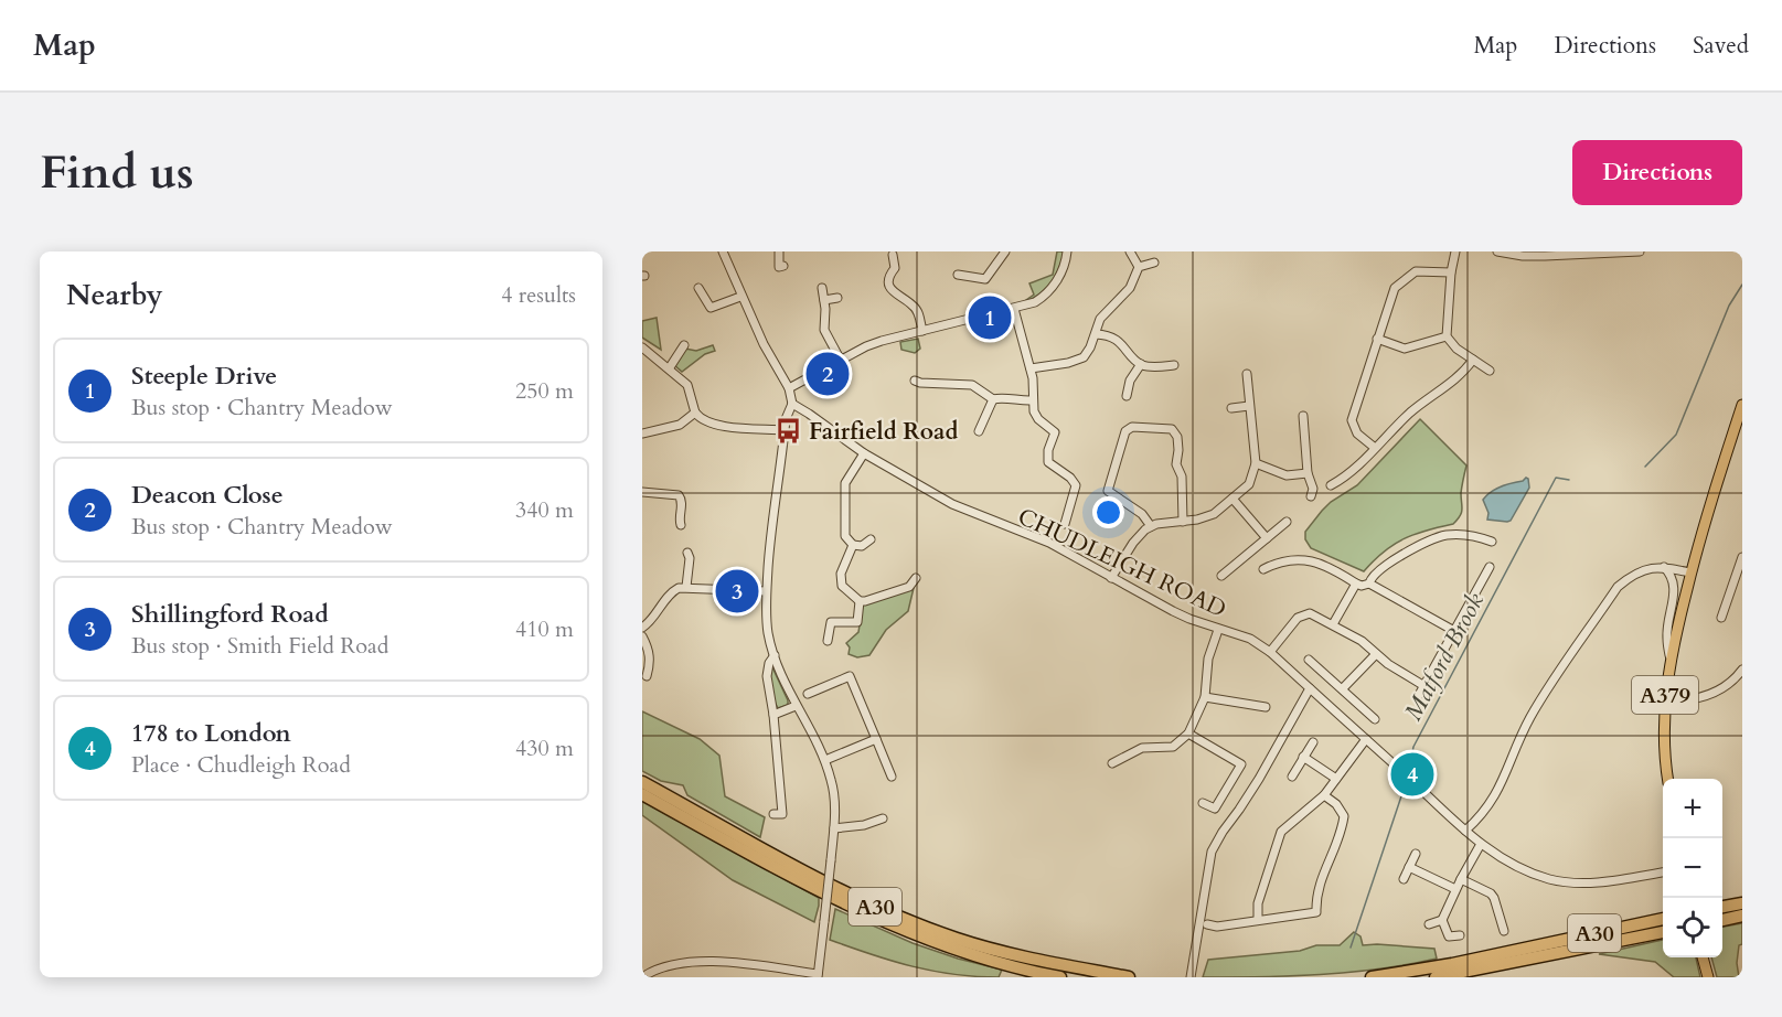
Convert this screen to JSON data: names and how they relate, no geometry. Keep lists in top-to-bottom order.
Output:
{
  "streets": {
    "highway": ["A30"],
    "main road": ["A379"],
    "street": ["CHUDLEIGH ROAD"]
  },
  "water": ["Matford Brook"],
  "places": {
    "bus stop": ["Fairfield Road"]
  },
  "page": {
    "header": "Map",
    "nav": ["Map", "Directions", "Saved"],
    "buttons": "Directions",
    "title": "Find us",
    "heading": ["Nearby", "4 results"],
    "pins": [
      "1",
      "2",
      "3",
      "4"
    ],
    "list": [
      {
        "mark": "1",
        "name": "Steeple Drive",
        "note": "Bus stop · Chantry Meadow",
        "value": "250 m"
      },
      {
        "mark": "2",
        "name": "Deacon Close",
        "note": "Bus stop · Chantry Meadow",
        "value": "340 m"
      },
      {
        "mark": "3",
        "name": "Shillingford Road",
        "note": "Bus stop · Smith Field Road",
        "value": "410 m"
      },
      {
        "mark": "4",
        "name": "178 to London",
        "note": "Place · Chudleigh Road",
        "value": "430 m"
      }
    ],
    "map_buttons": ["+", "−"]
  }
}
